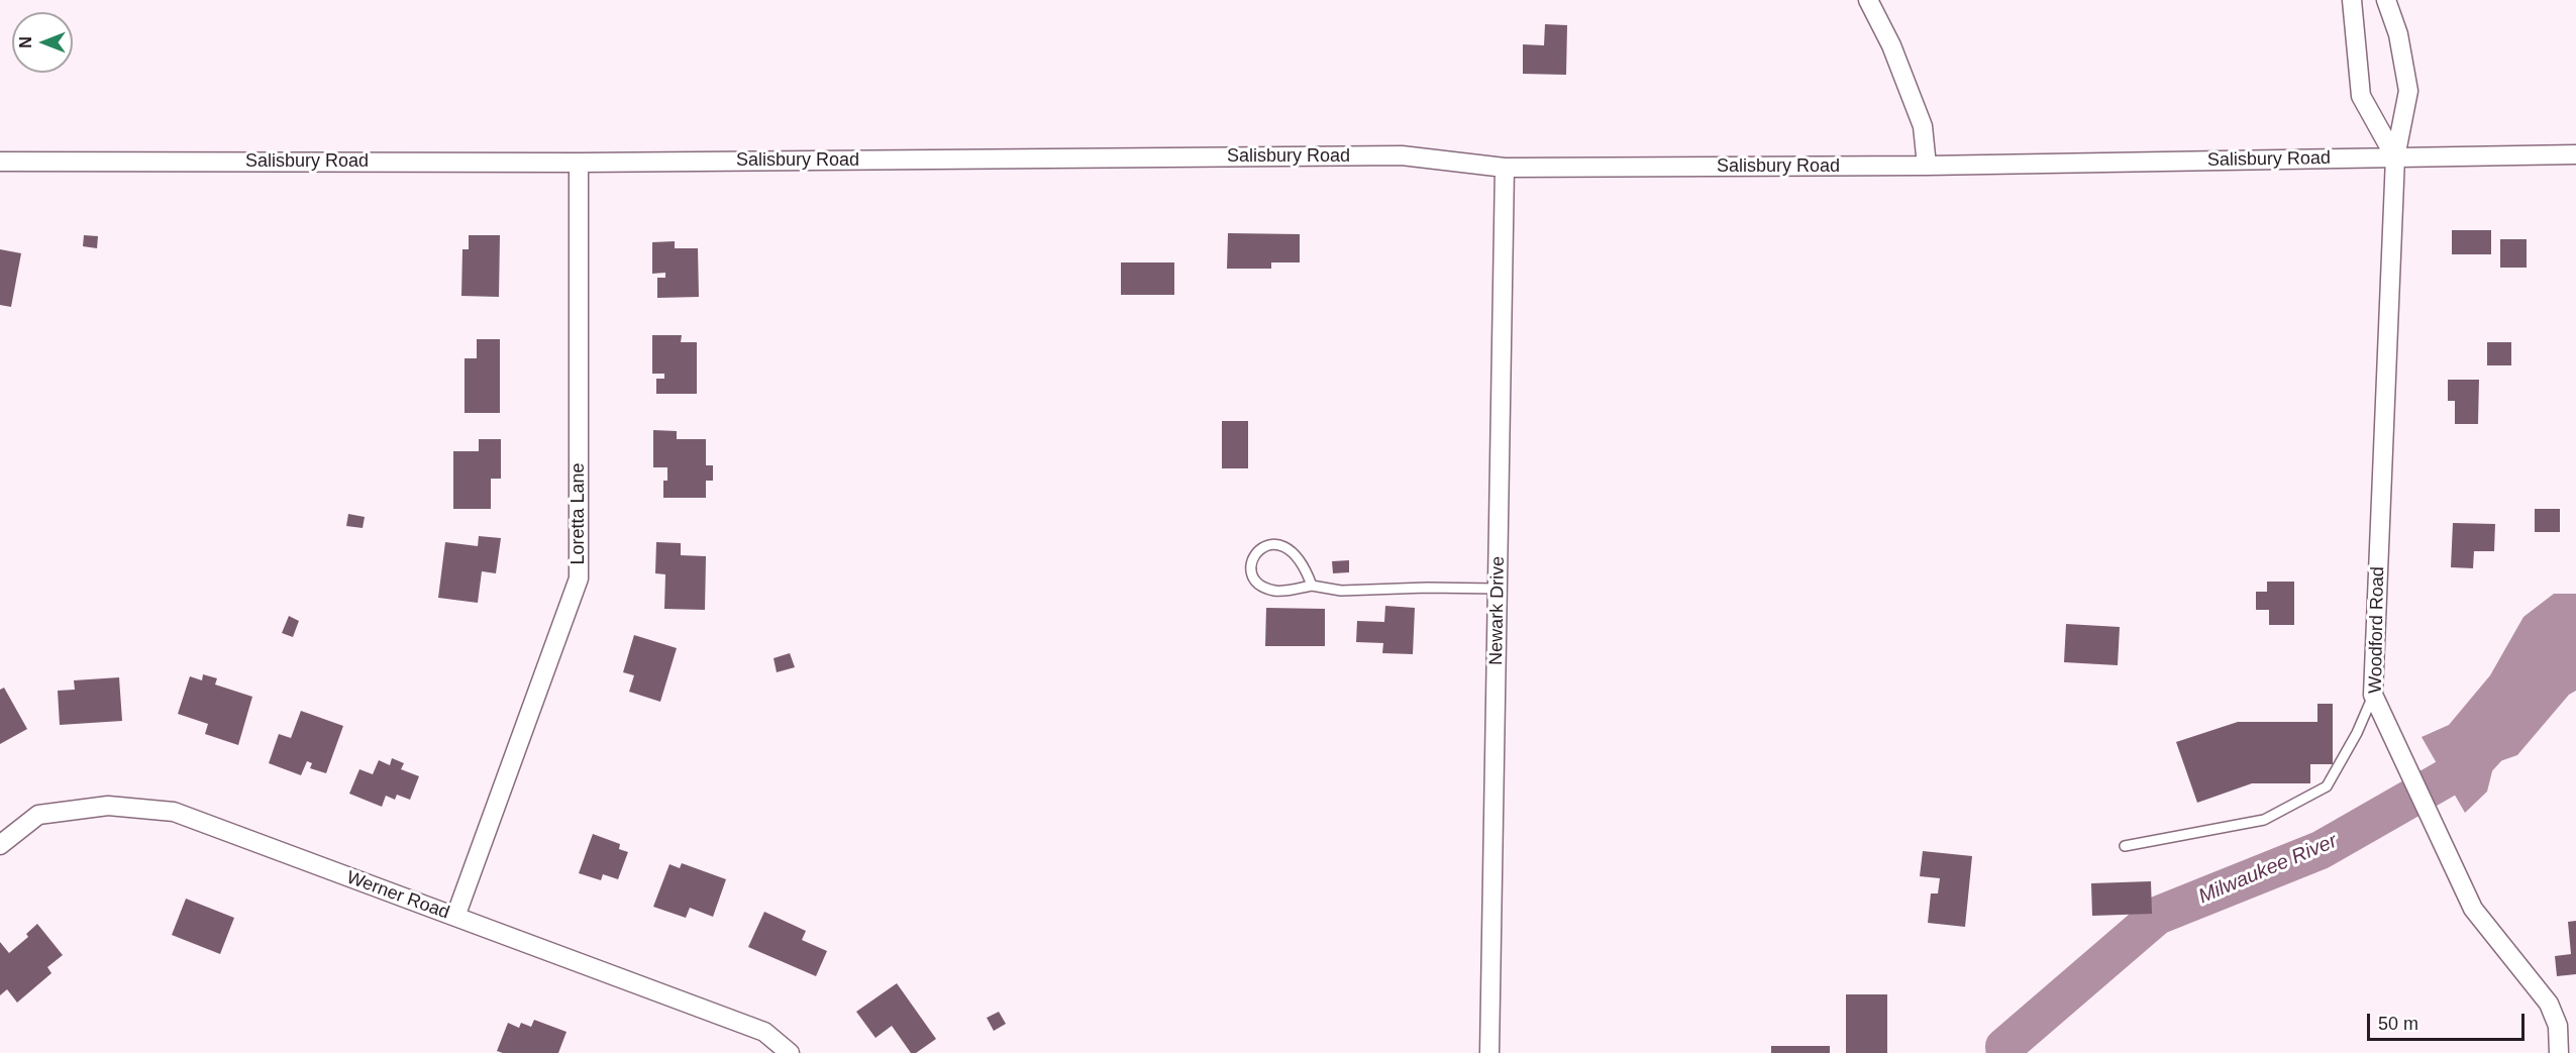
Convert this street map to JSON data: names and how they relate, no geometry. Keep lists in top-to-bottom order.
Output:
{
  "streets": {
    "street": [
      "Salisbury Road",
      "Loretta Lane",
      "Newark Drive",
      "Woodford Road",
      "Werner Road"
    ]
  },
  "crossings": [
    ["Salisbury Road", "Loretta Lane"],
    ["Salisbury Road", "Newark Drive"],
    ["Salisbury Road", "Woodford Road"],
    ["Loretta Lane", "Werner Road"]
  ],
  "water": ["Milwaukee River"],
  "scale_bar": "50 m",
  "north": "left"
}
